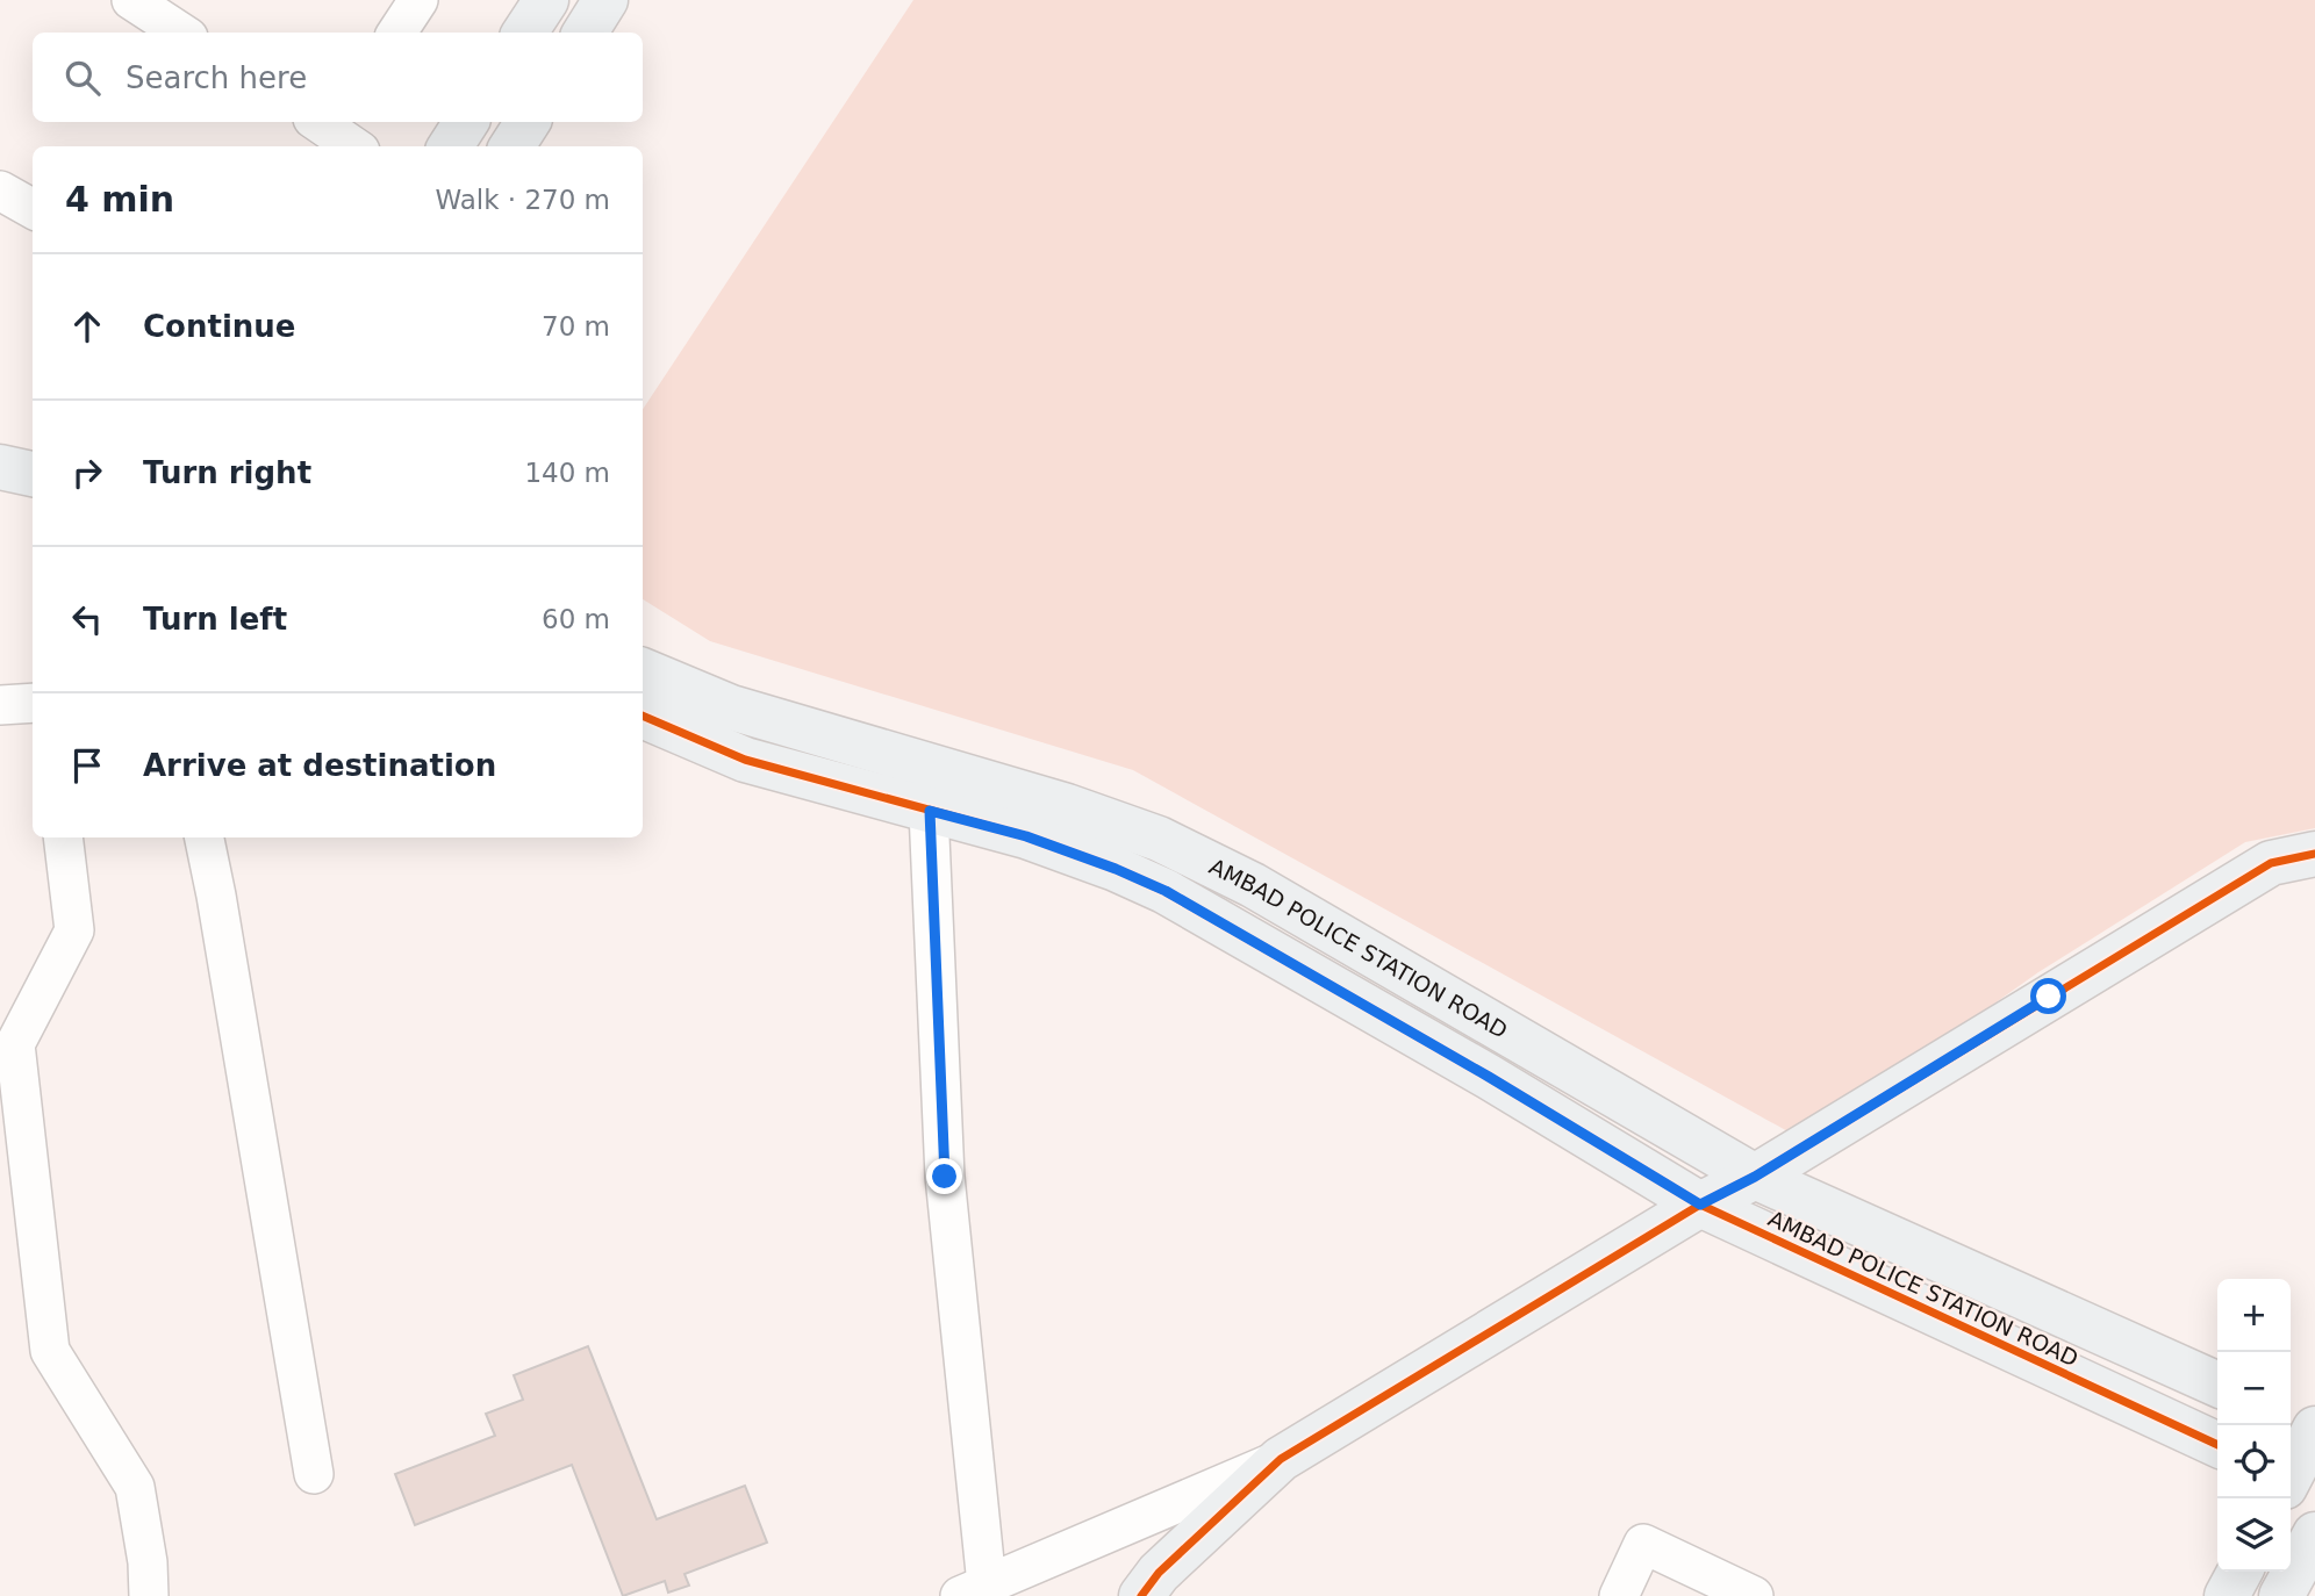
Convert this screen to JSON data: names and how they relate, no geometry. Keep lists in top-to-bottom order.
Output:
{
  "streets": {
    "street": ["AMBAD POLICE STATION ROAD"]
  },
  "page": {
    "search": "Search here",
    "heading": ["4 min", "Walk · 270 m"],
    "list": [
      ["Continue", "70 m"],
      ["Turn right", "140 m"],
      ["Turn left", "60 m"],
      "Arrive at destination"
    ],
    "map_buttons": ["+", "−"]
  }
}
